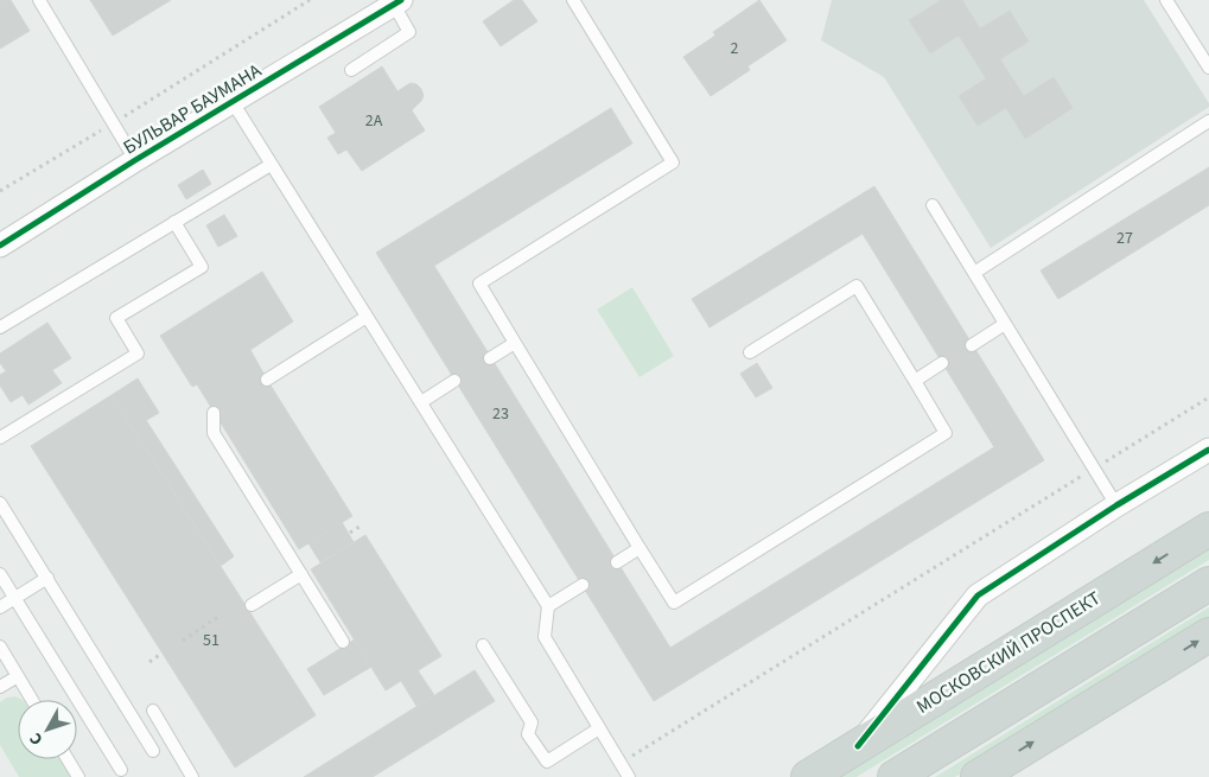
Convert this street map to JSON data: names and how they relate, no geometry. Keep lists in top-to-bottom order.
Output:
{
  "streets": {
    "main road": ["МОСКОВСКИЙ ПРОСПЕКТ"],
    "street": ["БУЛЬВАР БАУМАНА"]
  },
  "house_numbers": [
    "2",
    "2А",
    "27",
    "23",
    "51"
  ],
  "north": "bottom left"
}
